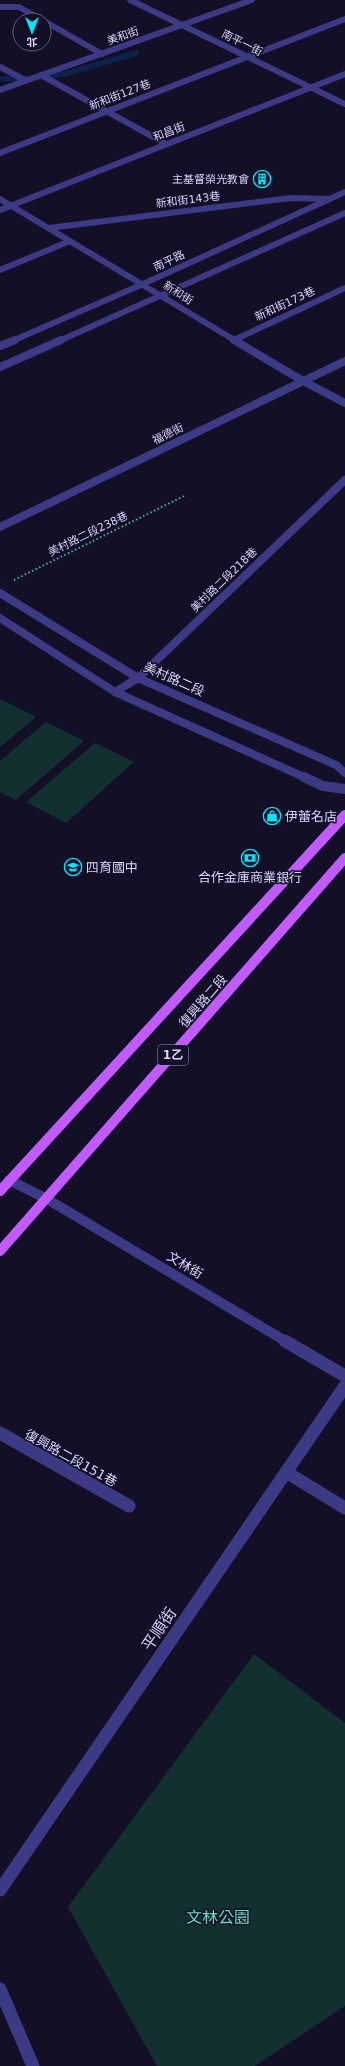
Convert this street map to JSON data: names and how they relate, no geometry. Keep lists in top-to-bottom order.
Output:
{
  "streets": {
    "main road": ["復興路二段", "1乙"],
    "street": [
      "美和街",
      "南平一街",
      "新和街127巷",
      "和昌街",
      "新和街143巷",
      "南平路",
      "新和街",
      "新和街173巷",
      "福德街",
      "美村路二段218巷",
      "美村路二段",
      "文林街",
      "復興路二段151巷",
      "平順街"
    ],
    "path": ["美村路二段238巷"]
  },
  "crossings": [
    ["美和街", "南平一街"],
    ["南平一街", "新和街127巷"],
    ["南平一街", "和昌街"],
    ["和昌街", "新和街"],
    ["新和街143巷", "南平路"],
    ["新和街143巷", "新和街"],
    ["南平路", "新和街"],
    ["新和街", "新和街173巷"],
    ["新和街", "福德街"],
    ["美村路二段218巷", "美村路二段"],
    ["復興路二段", "文林街"]
  ],
  "parks": ["文林公園"],
  "places": {
    "building": ["主基督榮光教會"],
    "shop": ["伊蕾名店"],
    "bank": ["合作金庫商業銀行"],
    "school or university": ["四育國中"]
  },
  "north": "bottom"
}
